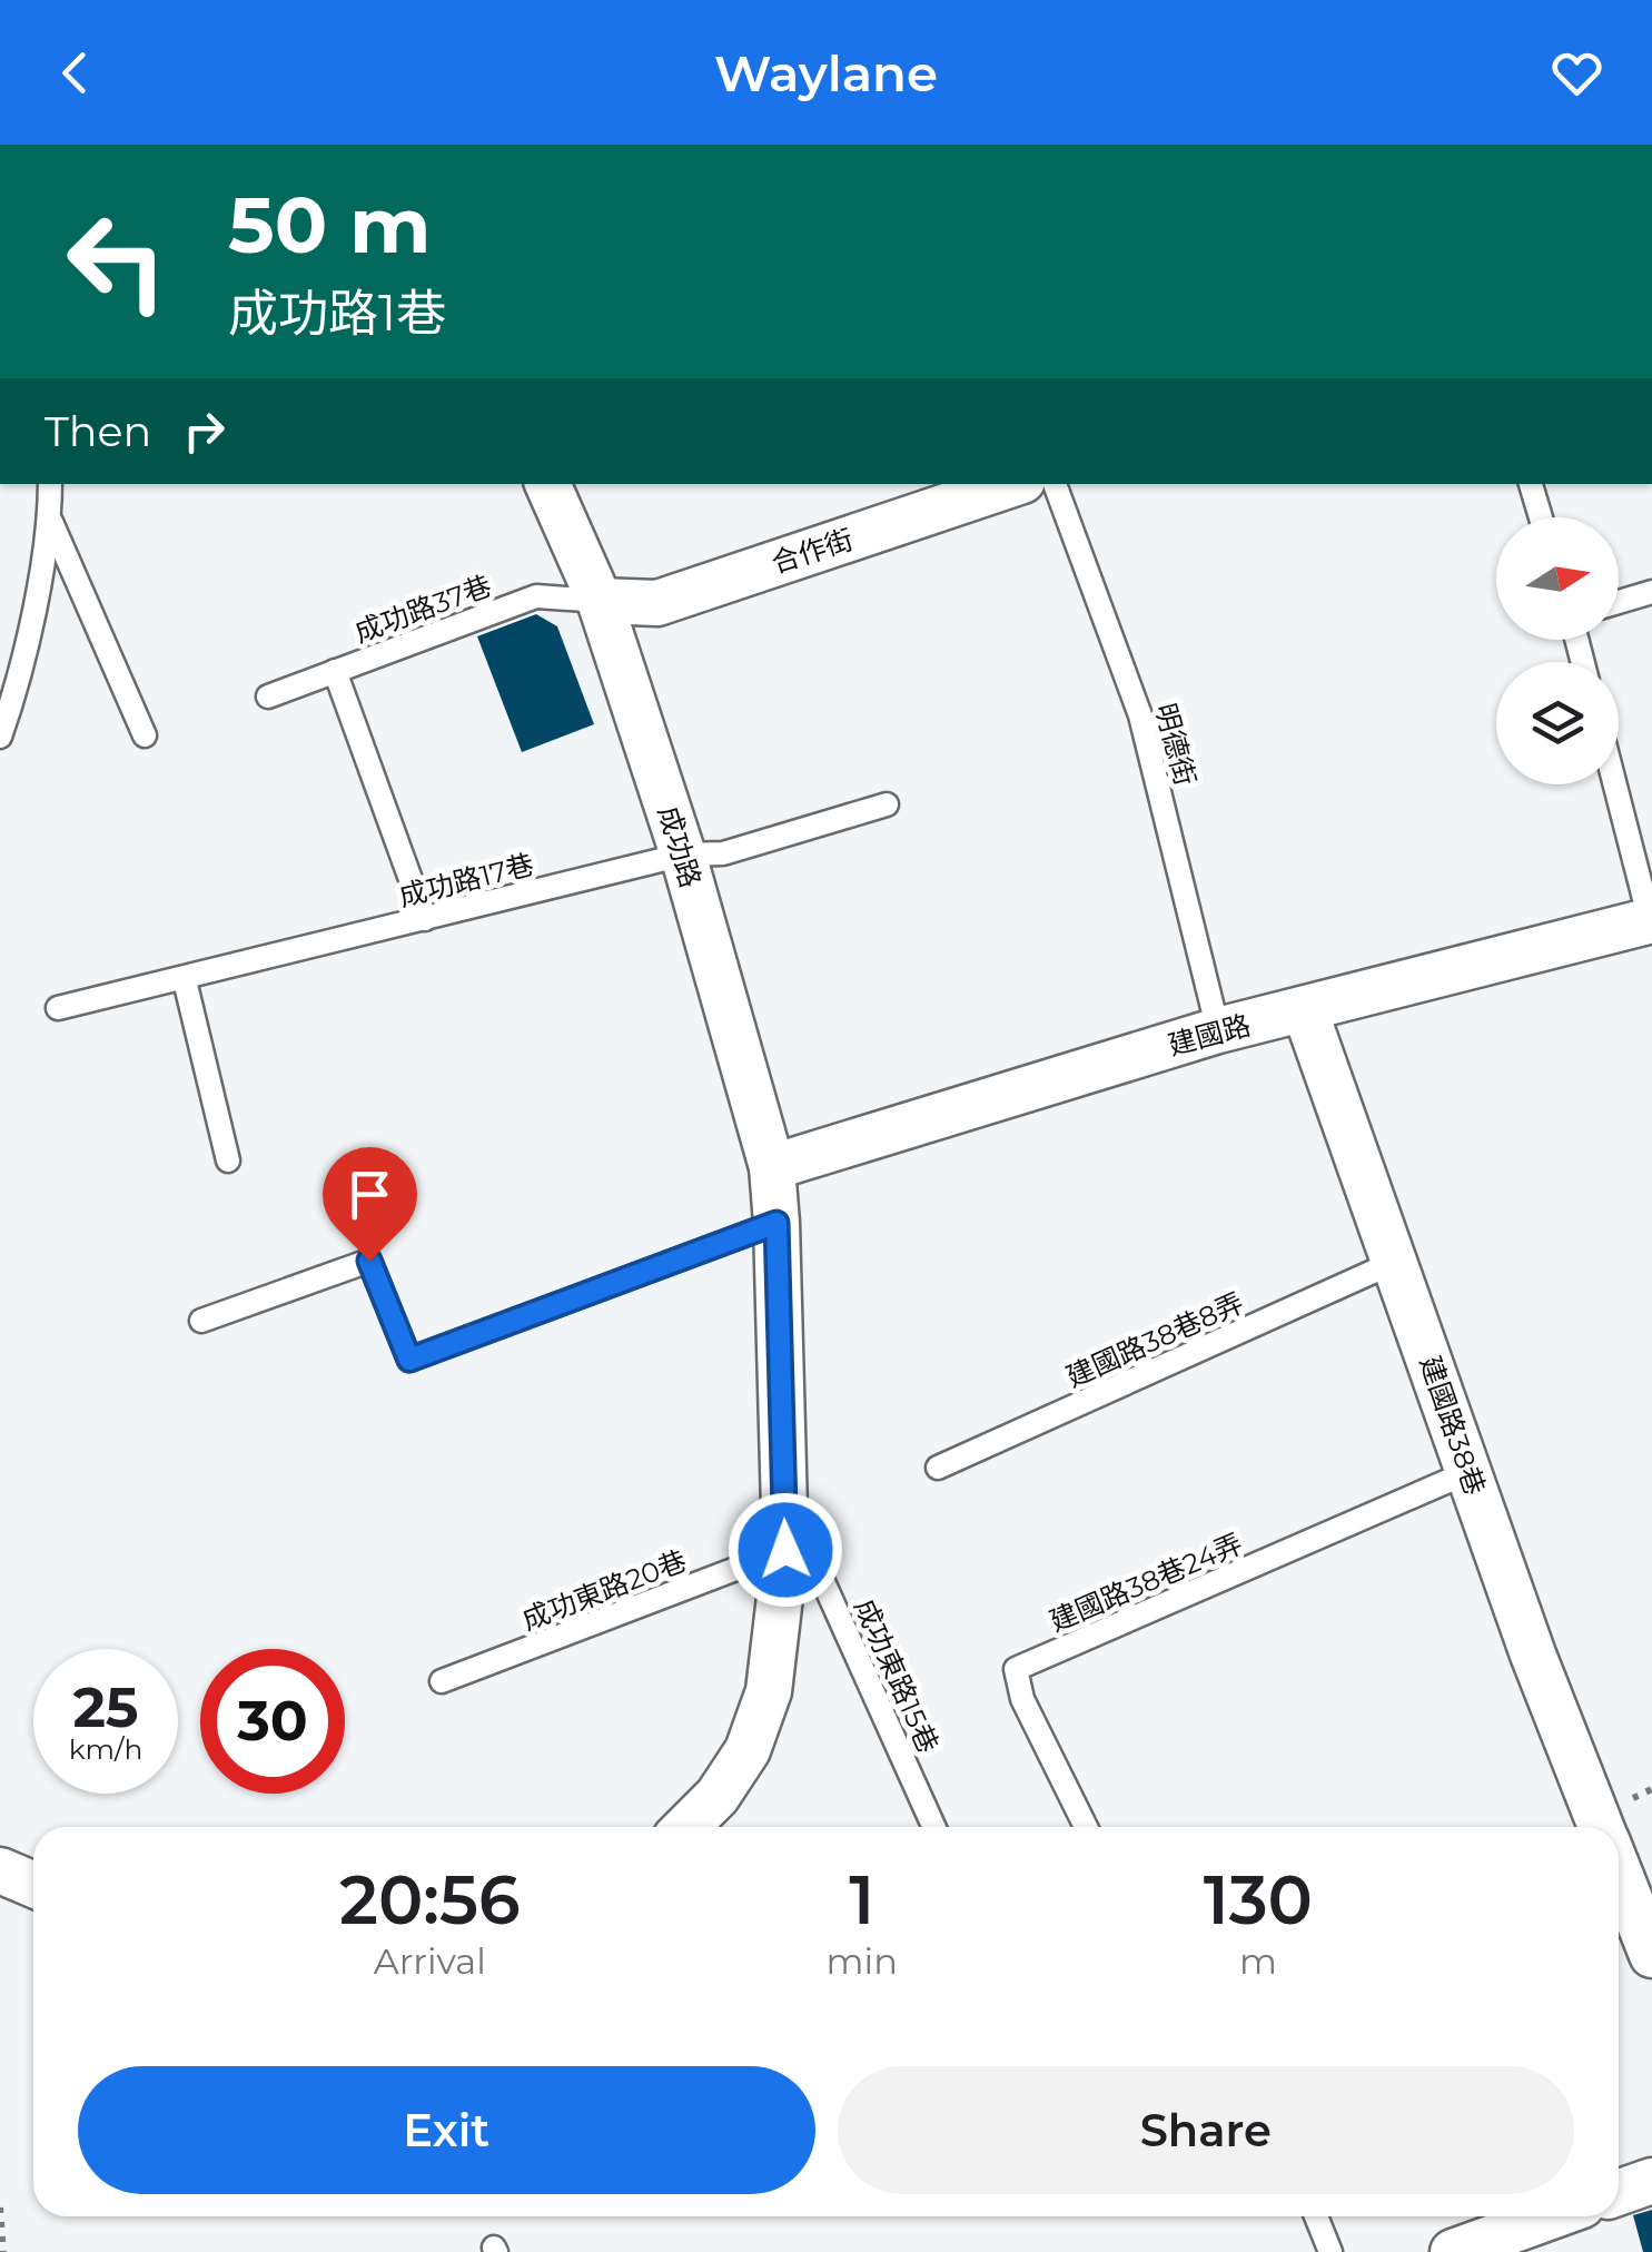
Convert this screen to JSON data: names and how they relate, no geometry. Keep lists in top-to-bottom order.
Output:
{
  "streets": {
    "street": [
      "合作街",
      "成功路",
      "建國路",
      "建國路38巷"
    ],
    "lane": [
      "成功路37巷",
      "明德街",
      "成功路17巷",
      "建國路38巷8弄",
      "建國路38巷24弄",
      "成功東路20巷",
      "成功東路15巷"
    ]
  },
  "crossings": [
    ["合作街", "成功路37巷"],
    ["合作街", "成功路"],
    ["成功路37巷", "成功路"],
    ["明德街", "建國路"],
    ["成功路", "成功路17巷"],
    ["成功路", "建國路"],
    ["成功路", "成功東路20巷"],
    ["成功路", "成功東路15巷"],
    ["建國路", "建國路38巷"],
    ["建國路38巷8弄", "建國路38巷"],
    ["建國路38巷", "建國路38巷24弄"],
    ["成功東路20巷", "成功東路15巷"]
  ],
  "north": "right",
  "page": {
    "header": "Waylane",
    "turn": ["50 m", "成功路1巷"],
    "then": "Then",
    "speed": "25 km/h",
    "limit": "30",
    "eta": [
      "20:56",
      "Arrival",
      "1",
      "min",
      "130",
      "m"
    ],
    "buttons": ["Exit", "Share"]
  }
}
